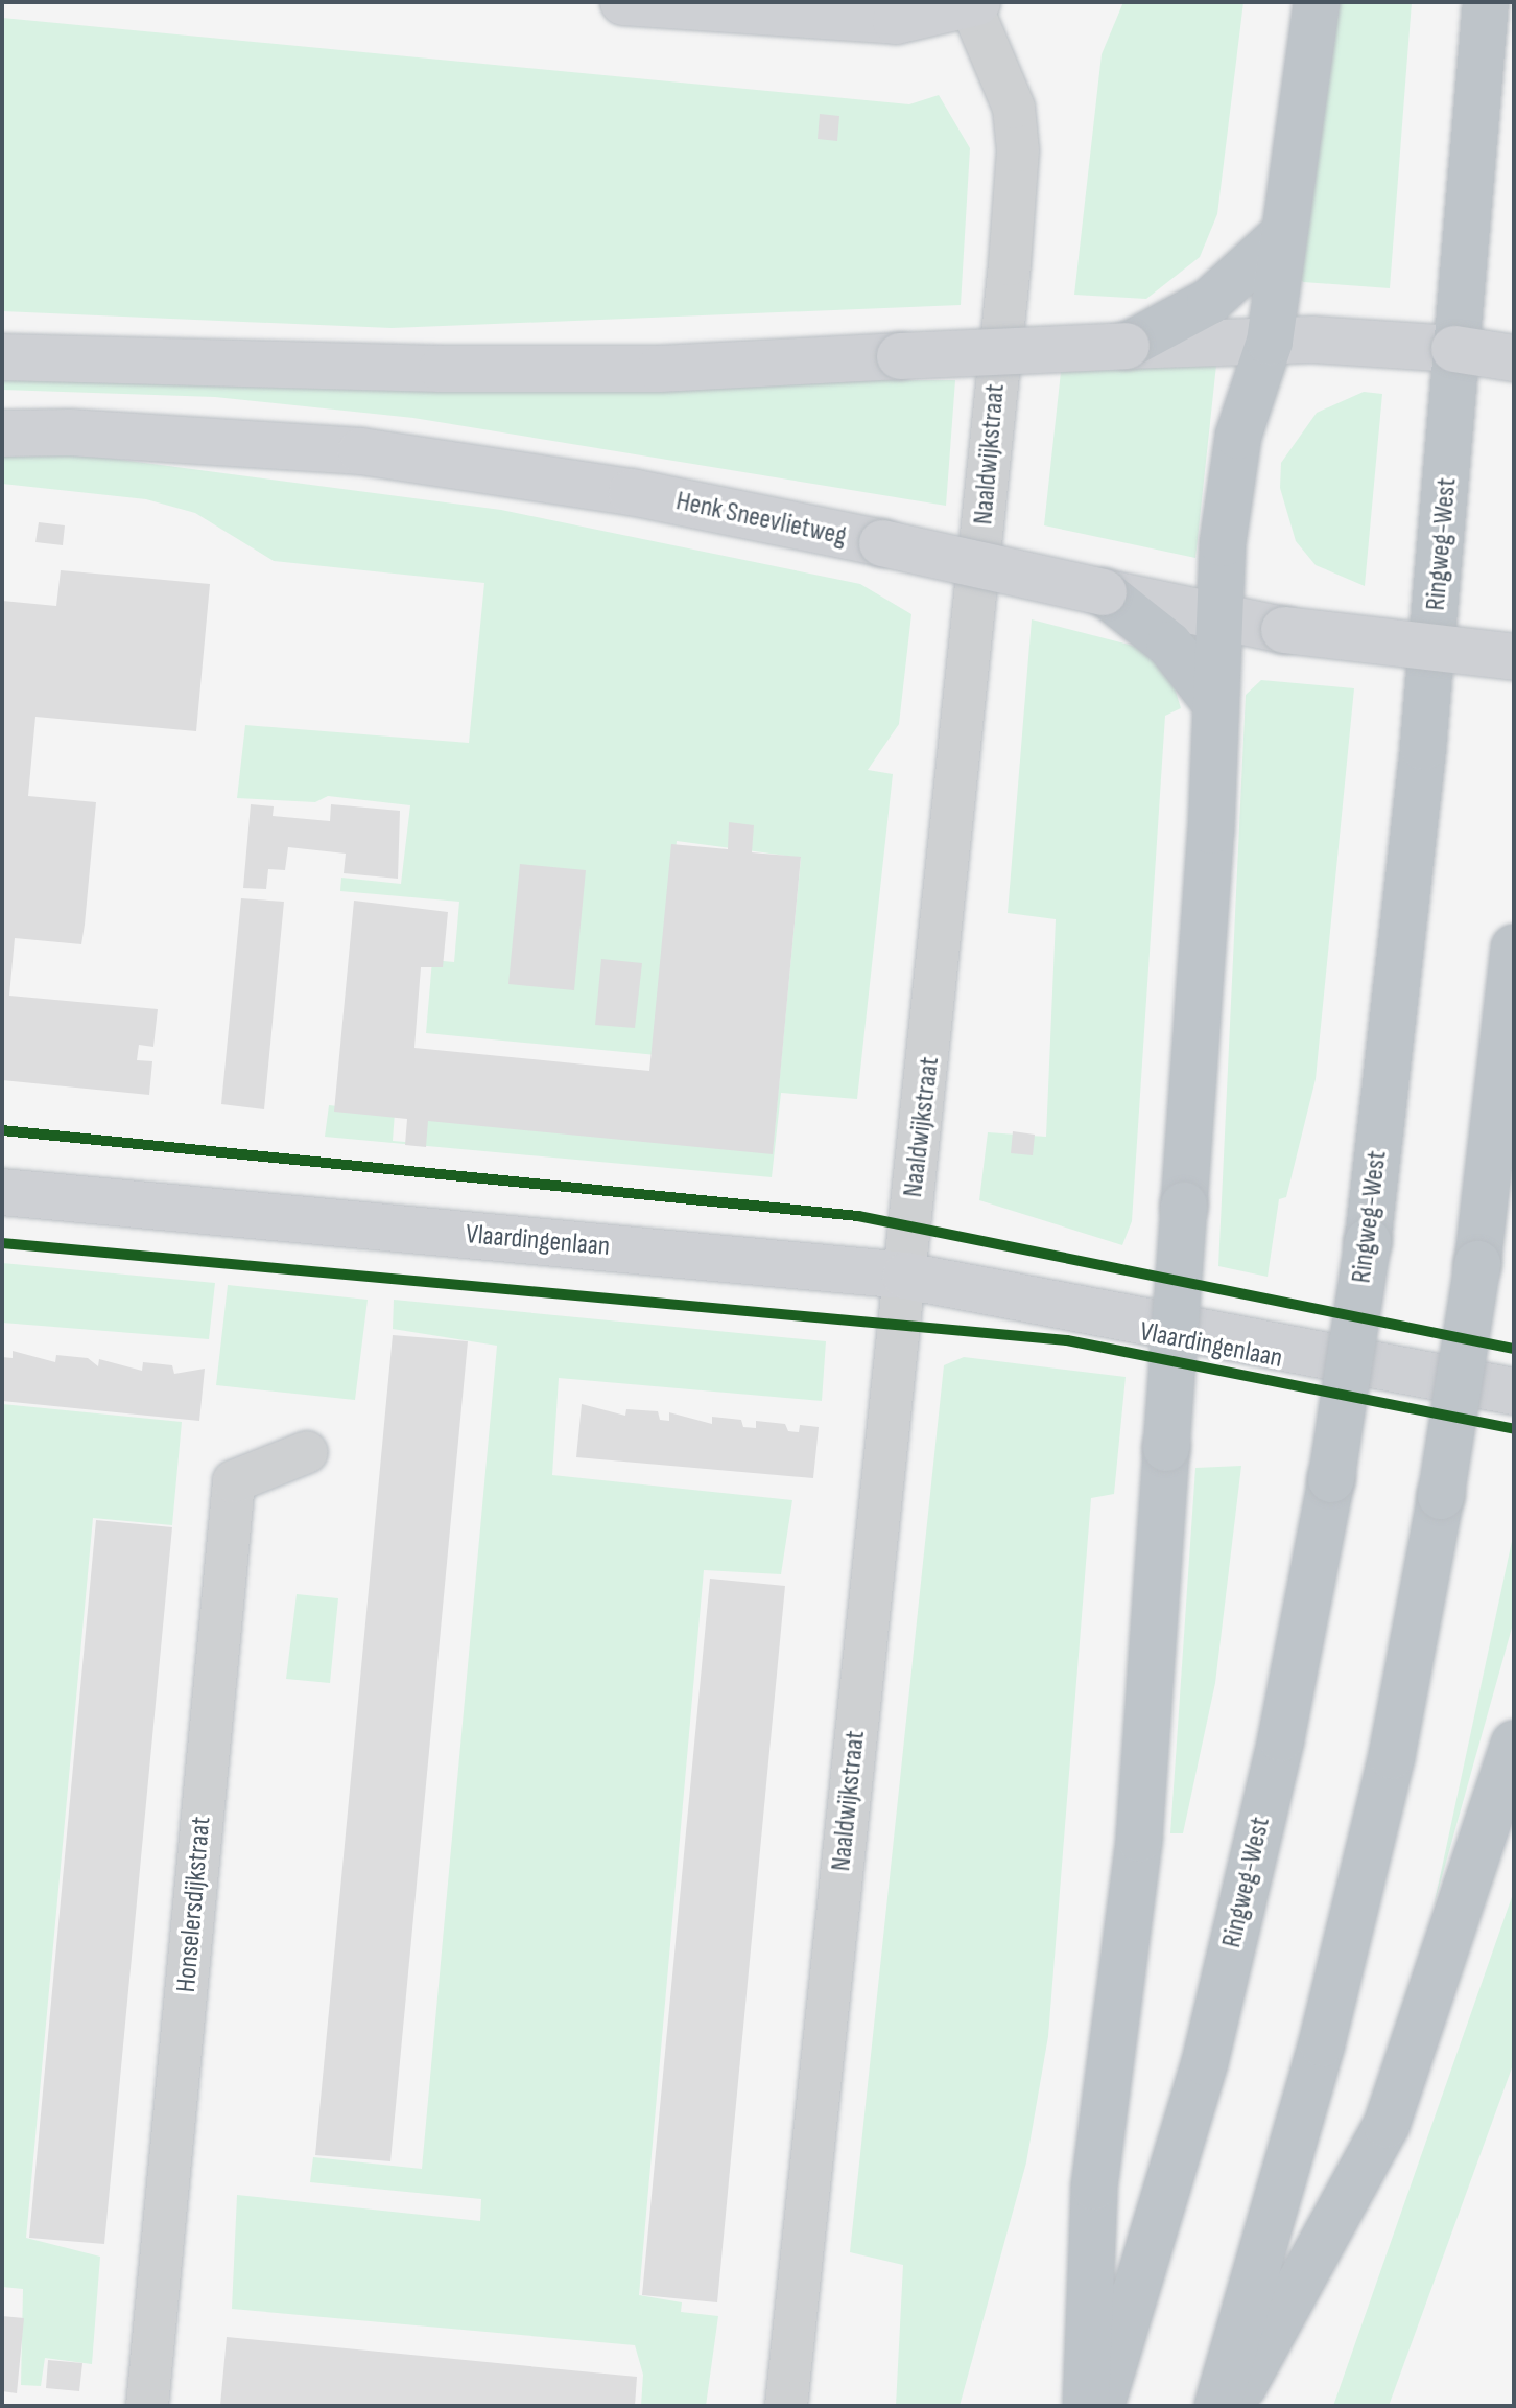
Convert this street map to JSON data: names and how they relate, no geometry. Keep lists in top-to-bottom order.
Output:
{
  "streets": {
    "highway": ["Ringweg-West"],
    "main road": ["Henk Sneevlietweg", "Vlaardingenlaan"],
    "street": ["Naaldwijkstraat", "Honselersdijkstraat"]
  },
  "crossings": [
    ["Naaldwijkstraat", "Vlaardingenlaan"]
  ]
}
